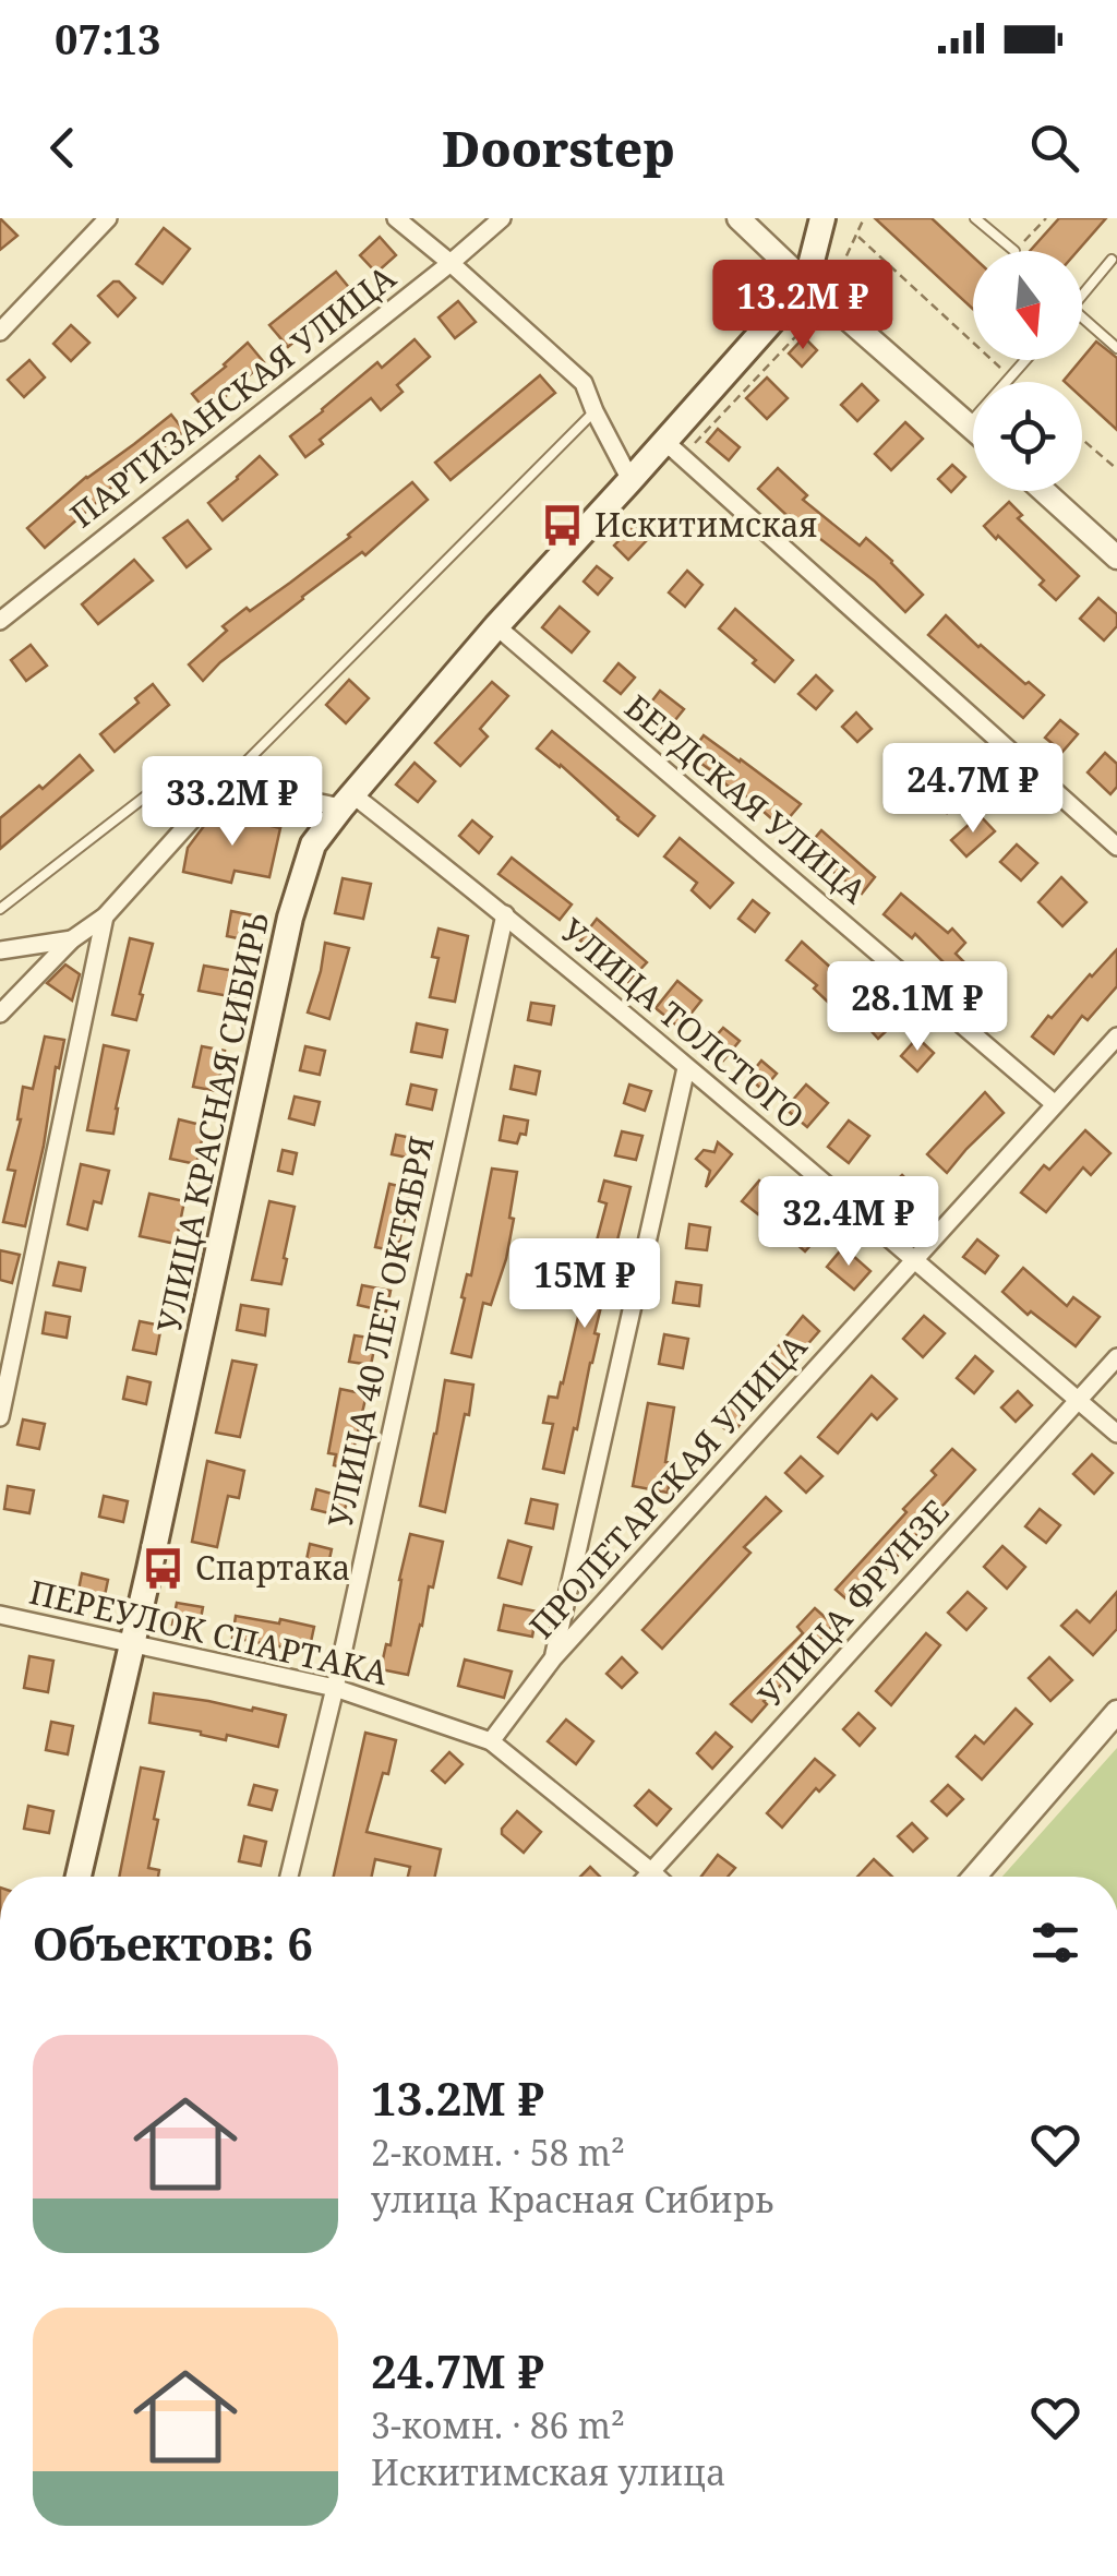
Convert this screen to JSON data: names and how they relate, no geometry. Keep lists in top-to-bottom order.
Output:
{
  "streets": {
    "main road": ["УЛИЦА КРАСНАЯ СИБИРЬ"],
    "street": [
      "ПАРТИЗАНСКАЯ УЛИЦА",
      "БЕРДСКАЯ УЛИЦА",
      "УЛИЦА ТОЛСТОГО",
      "УЛИЦА 40 ЛЕТ ОКТЯБРЯ",
      "ПРОЛЕТАРСКАЯ УЛИЦА",
      "УЛИЦА ФРУНЗЕ",
      "ПЕРЕУЛОК СПАРТАКА"
    ]
  },
  "crossings": [
    ["БЕРДСКАЯ УЛИЦА", "УЛИЦА КРАСНАЯ СИБИРЬ"],
    ["БЕРДСКАЯ УЛИЦА", "ПРОЛЕТАРСКАЯ УЛИЦА"],
    ["УЛИЦА ТОЛСТОГО", "УЛИЦА КРАСНАЯ СИБИРЬ"],
    ["УЛИЦА ТОЛСТОГО", "УЛИЦА 40 ЛЕТ ОКТЯБРЯ"],
    ["УЛИЦА ТОЛСТОГО", "ПРОЛЕТАРСКАЯ УЛИЦА"],
    ["УЛИЦА ТОЛСТОГО", "УЛИЦА ФРУНЗЕ"],
    ["УЛИЦА КРАСНАЯ СИБИРЬ", "ПЕРЕУЛОК СПАРТАКА"],
    ["УЛИЦА 40 ЛЕТ ОКТЯБРЯ", "ПЕРЕУЛОК СПАРТАКА"],
    ["ПРОЛЕТАРСКАЯ УЛИЦА", "ПЕРЕУЛОК СПАРТАКА"],
    ["УЛИЦА ФРУНЗЕ", "ПЕРЕУЛОК СПАРТАКА"]
  ],
  "places": {
    "bus stop": ["Искитимская", "Спартака"]
  },
  "north": "bottom",
  "page": {
    "status": "07:13",
    "header": "Doorstep",
    "price": [
      "13.2M ₽",
      "24.7M ₽",
      "33.2M ₽",
      "28.1M ₽",
      "32.4M ₽",
      "15M ₽"
    ],
    "heading": "Объектов: 6",
    "list": [
      {
        "name": "13.2M ₽",
        "note": "2-комн. · 58 m² · улица Красная Сибирь"
      },
      {
        "name": "24.7M ₽",
        "note": "3-комн. · 86 m² · Искитимская улица"
      }
    ]
  }
}
